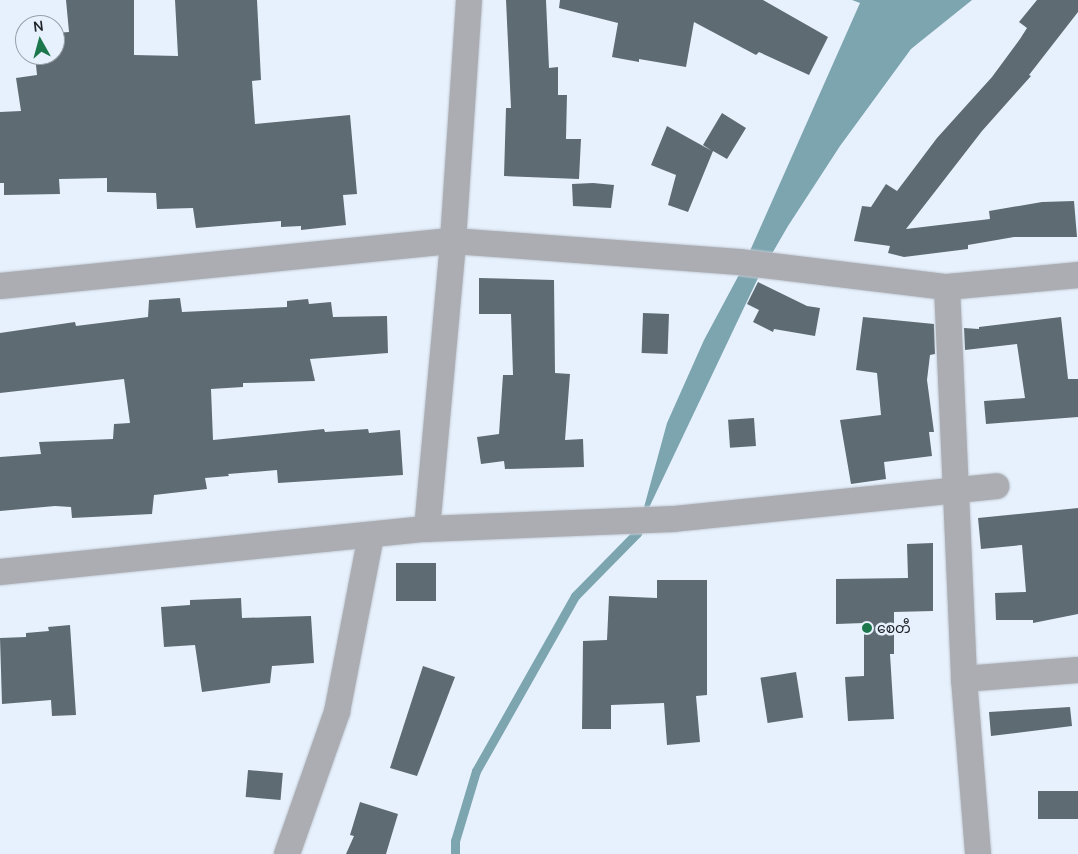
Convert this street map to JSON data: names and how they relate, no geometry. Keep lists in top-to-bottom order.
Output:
{
  "places": ["စေတီ"],
  "north": "top"
}
